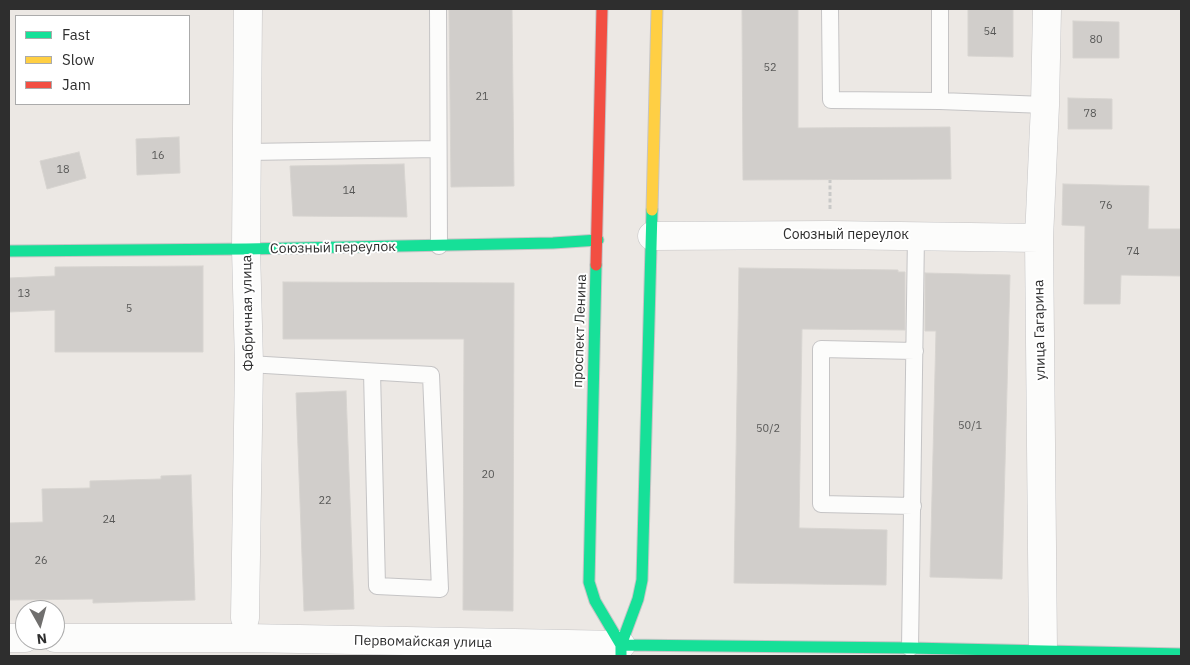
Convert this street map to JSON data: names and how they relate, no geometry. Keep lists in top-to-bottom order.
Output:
{
  "streets": {
    "main road": ["Союзный переулок", "проспект Ленина", "Первомайская улица"],
    "street": ["Фабричная улица", "улица Гагарина"]
  },
  "crossings": [
    ["Союзный переулок", "Фабричная улица"],
    ["Союзный переулок", "улица Гагарина"],
    ["Союзный переулок", "проспект Ленина"],
    ["улица Гагарина", "Первомайская улица"],
    ["проспект Ленина", "Первомайская улица"]
  ],
  "house_numbers": [
    "54",
    "80",
    "52",
    "21",
    "78",
    "16",
    "18",
    "14",
    "76",
    "74",
    "13",
    "5",
    "50/1",
    "50/2",
    "20",
    "22",
    "24",
    "26"
  ],
  "legend": ["Fast", "Slow", "Jam"],
  "north": "bottom"
}
